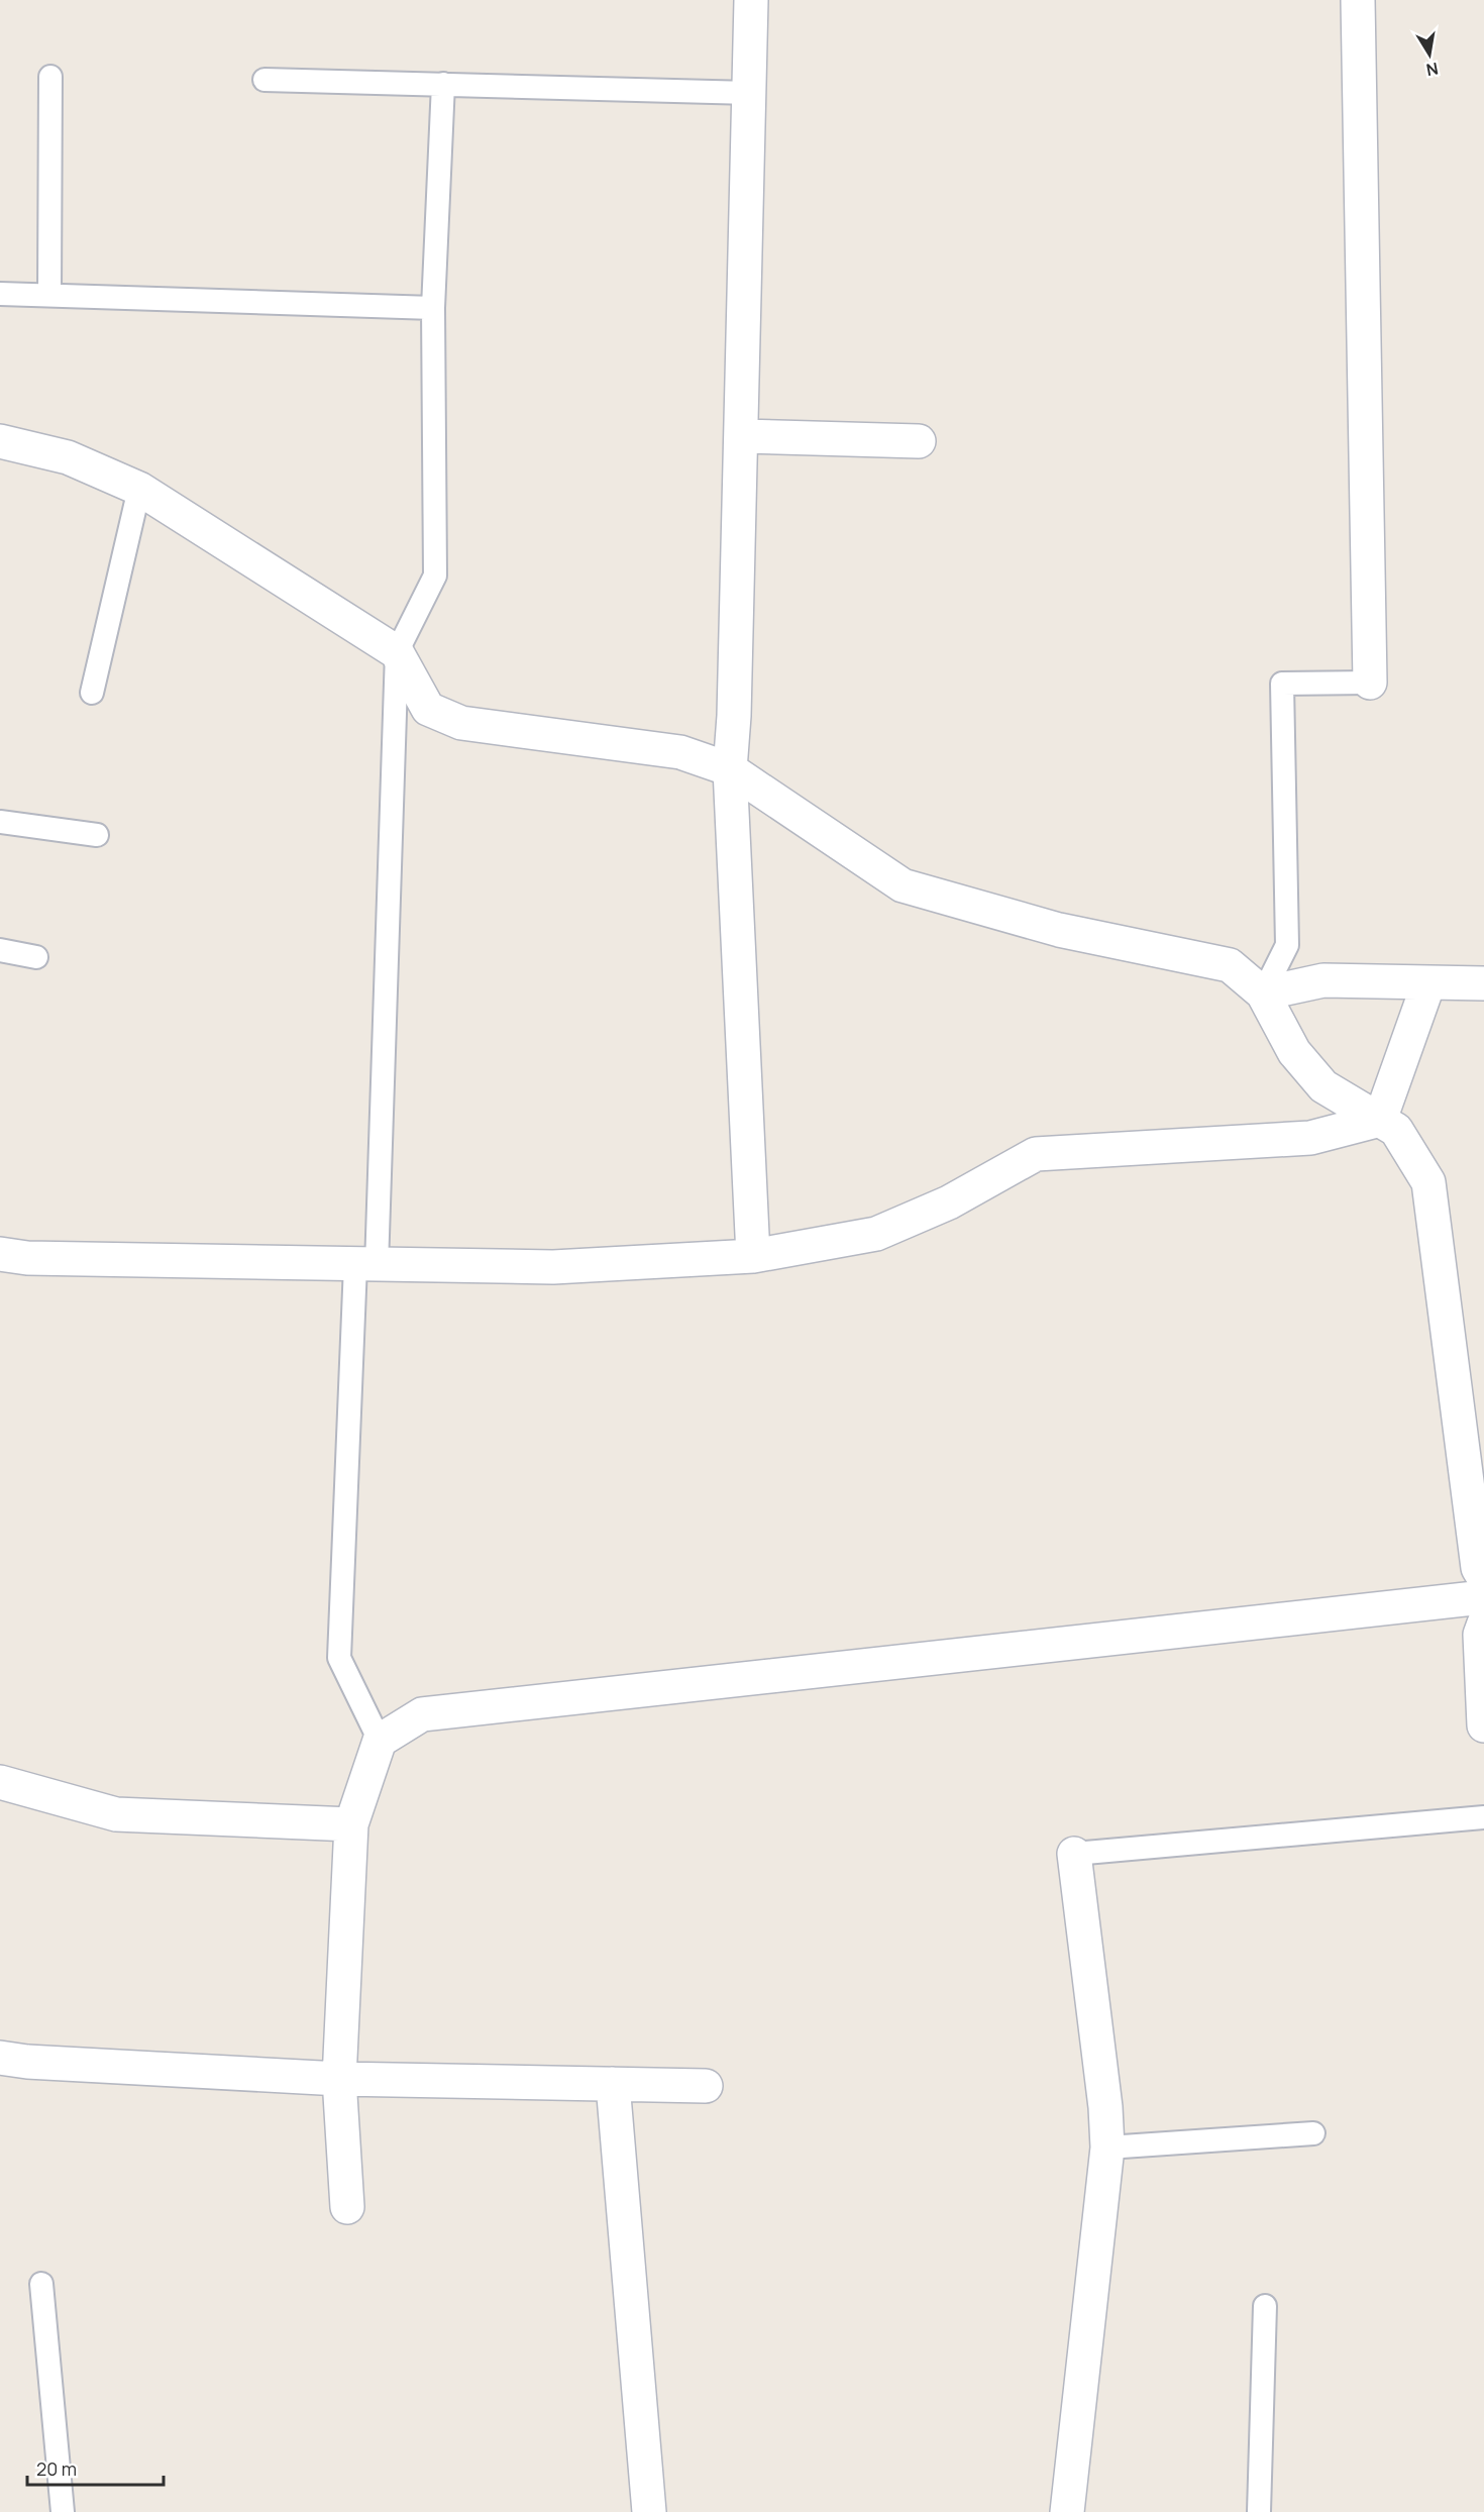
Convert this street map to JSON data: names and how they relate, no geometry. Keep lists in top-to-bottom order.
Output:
{
  "scale_bar": "20 m",
  "north": "bottom"
}
